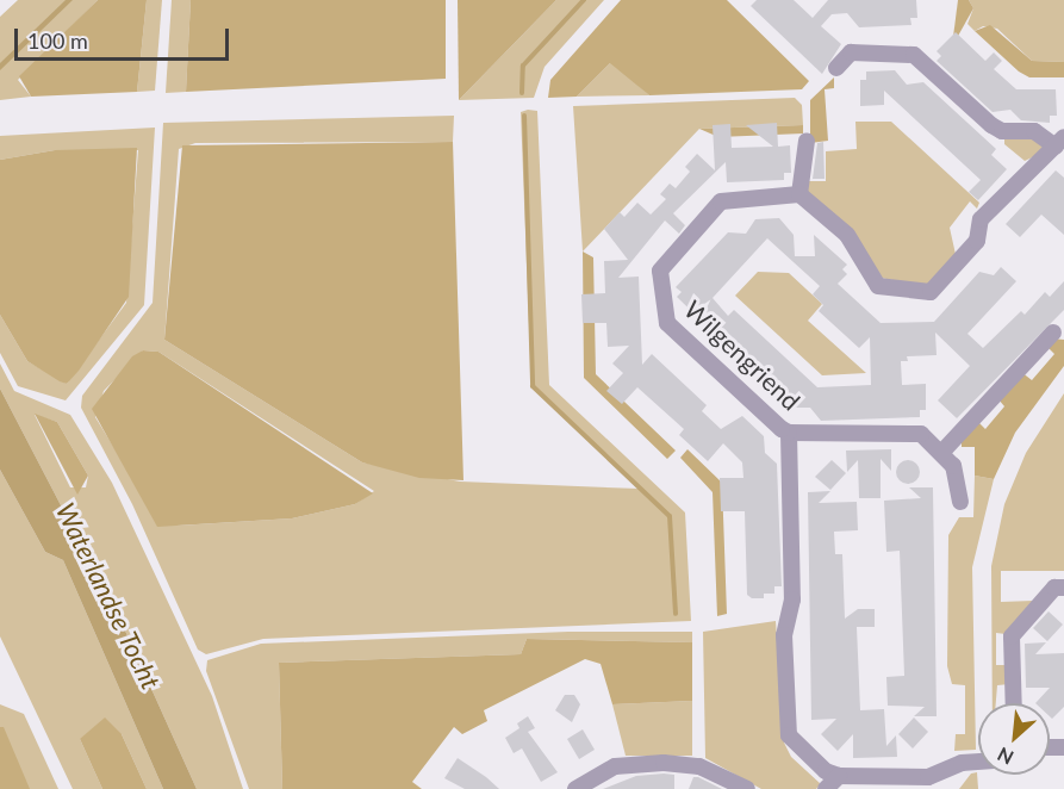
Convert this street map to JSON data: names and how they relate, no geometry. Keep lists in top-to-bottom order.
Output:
{
  "streets": {
    "street": ["Wilgengriend"]
  },
  "water": ["Waterlandse Tocht"],
  "scale_bar": "100 m",
  "north": "bottom left"
}
